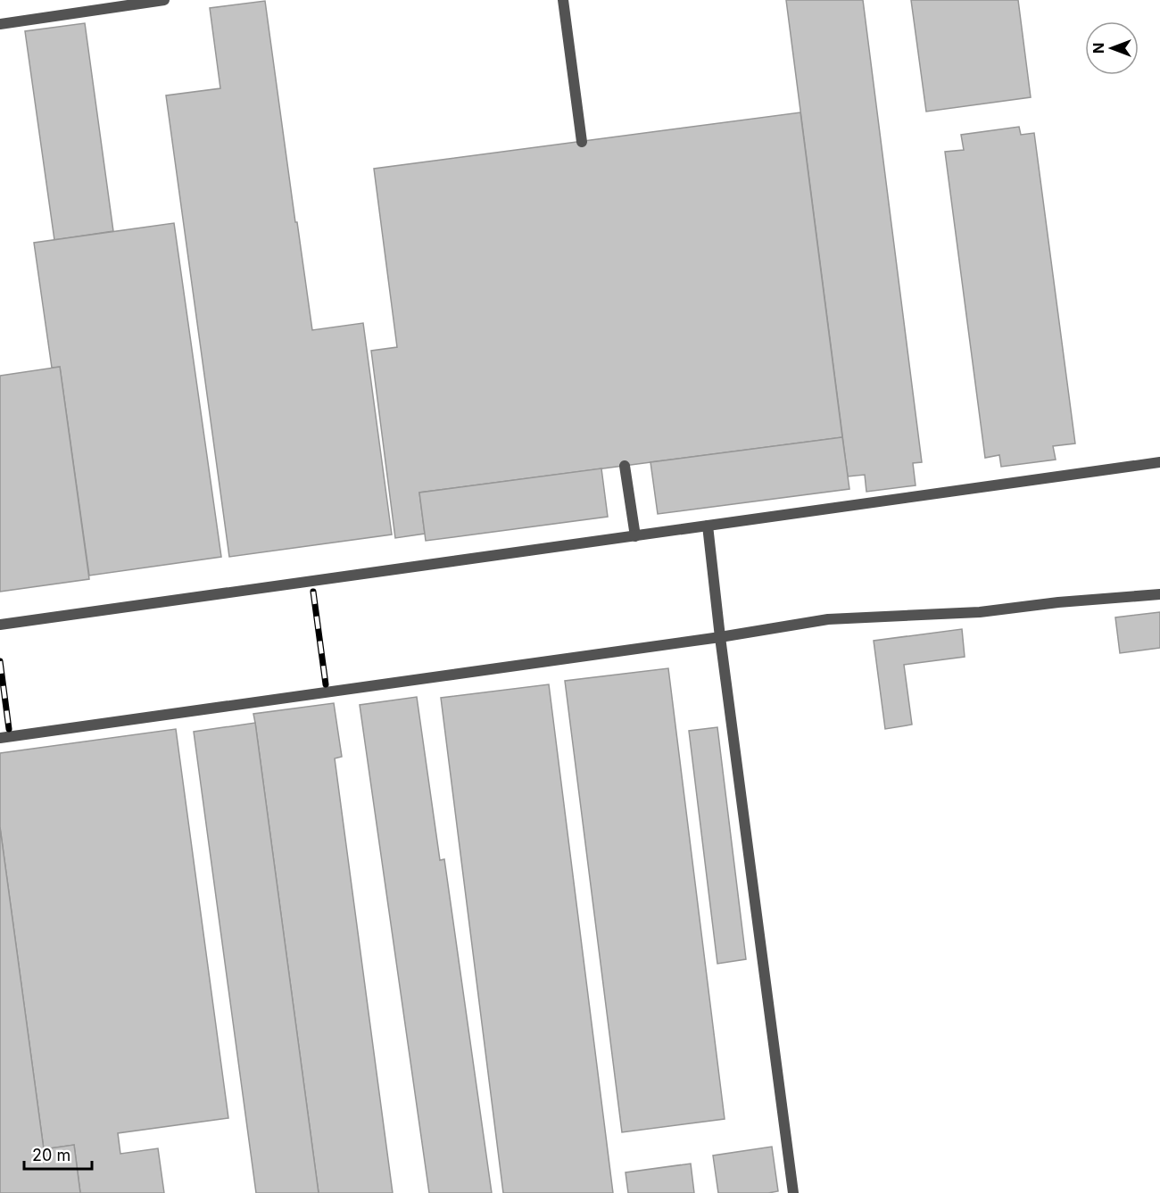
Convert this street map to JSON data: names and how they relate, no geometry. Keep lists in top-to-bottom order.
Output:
{
  "scale_bar": "20 m",
  "north": "left"
}
